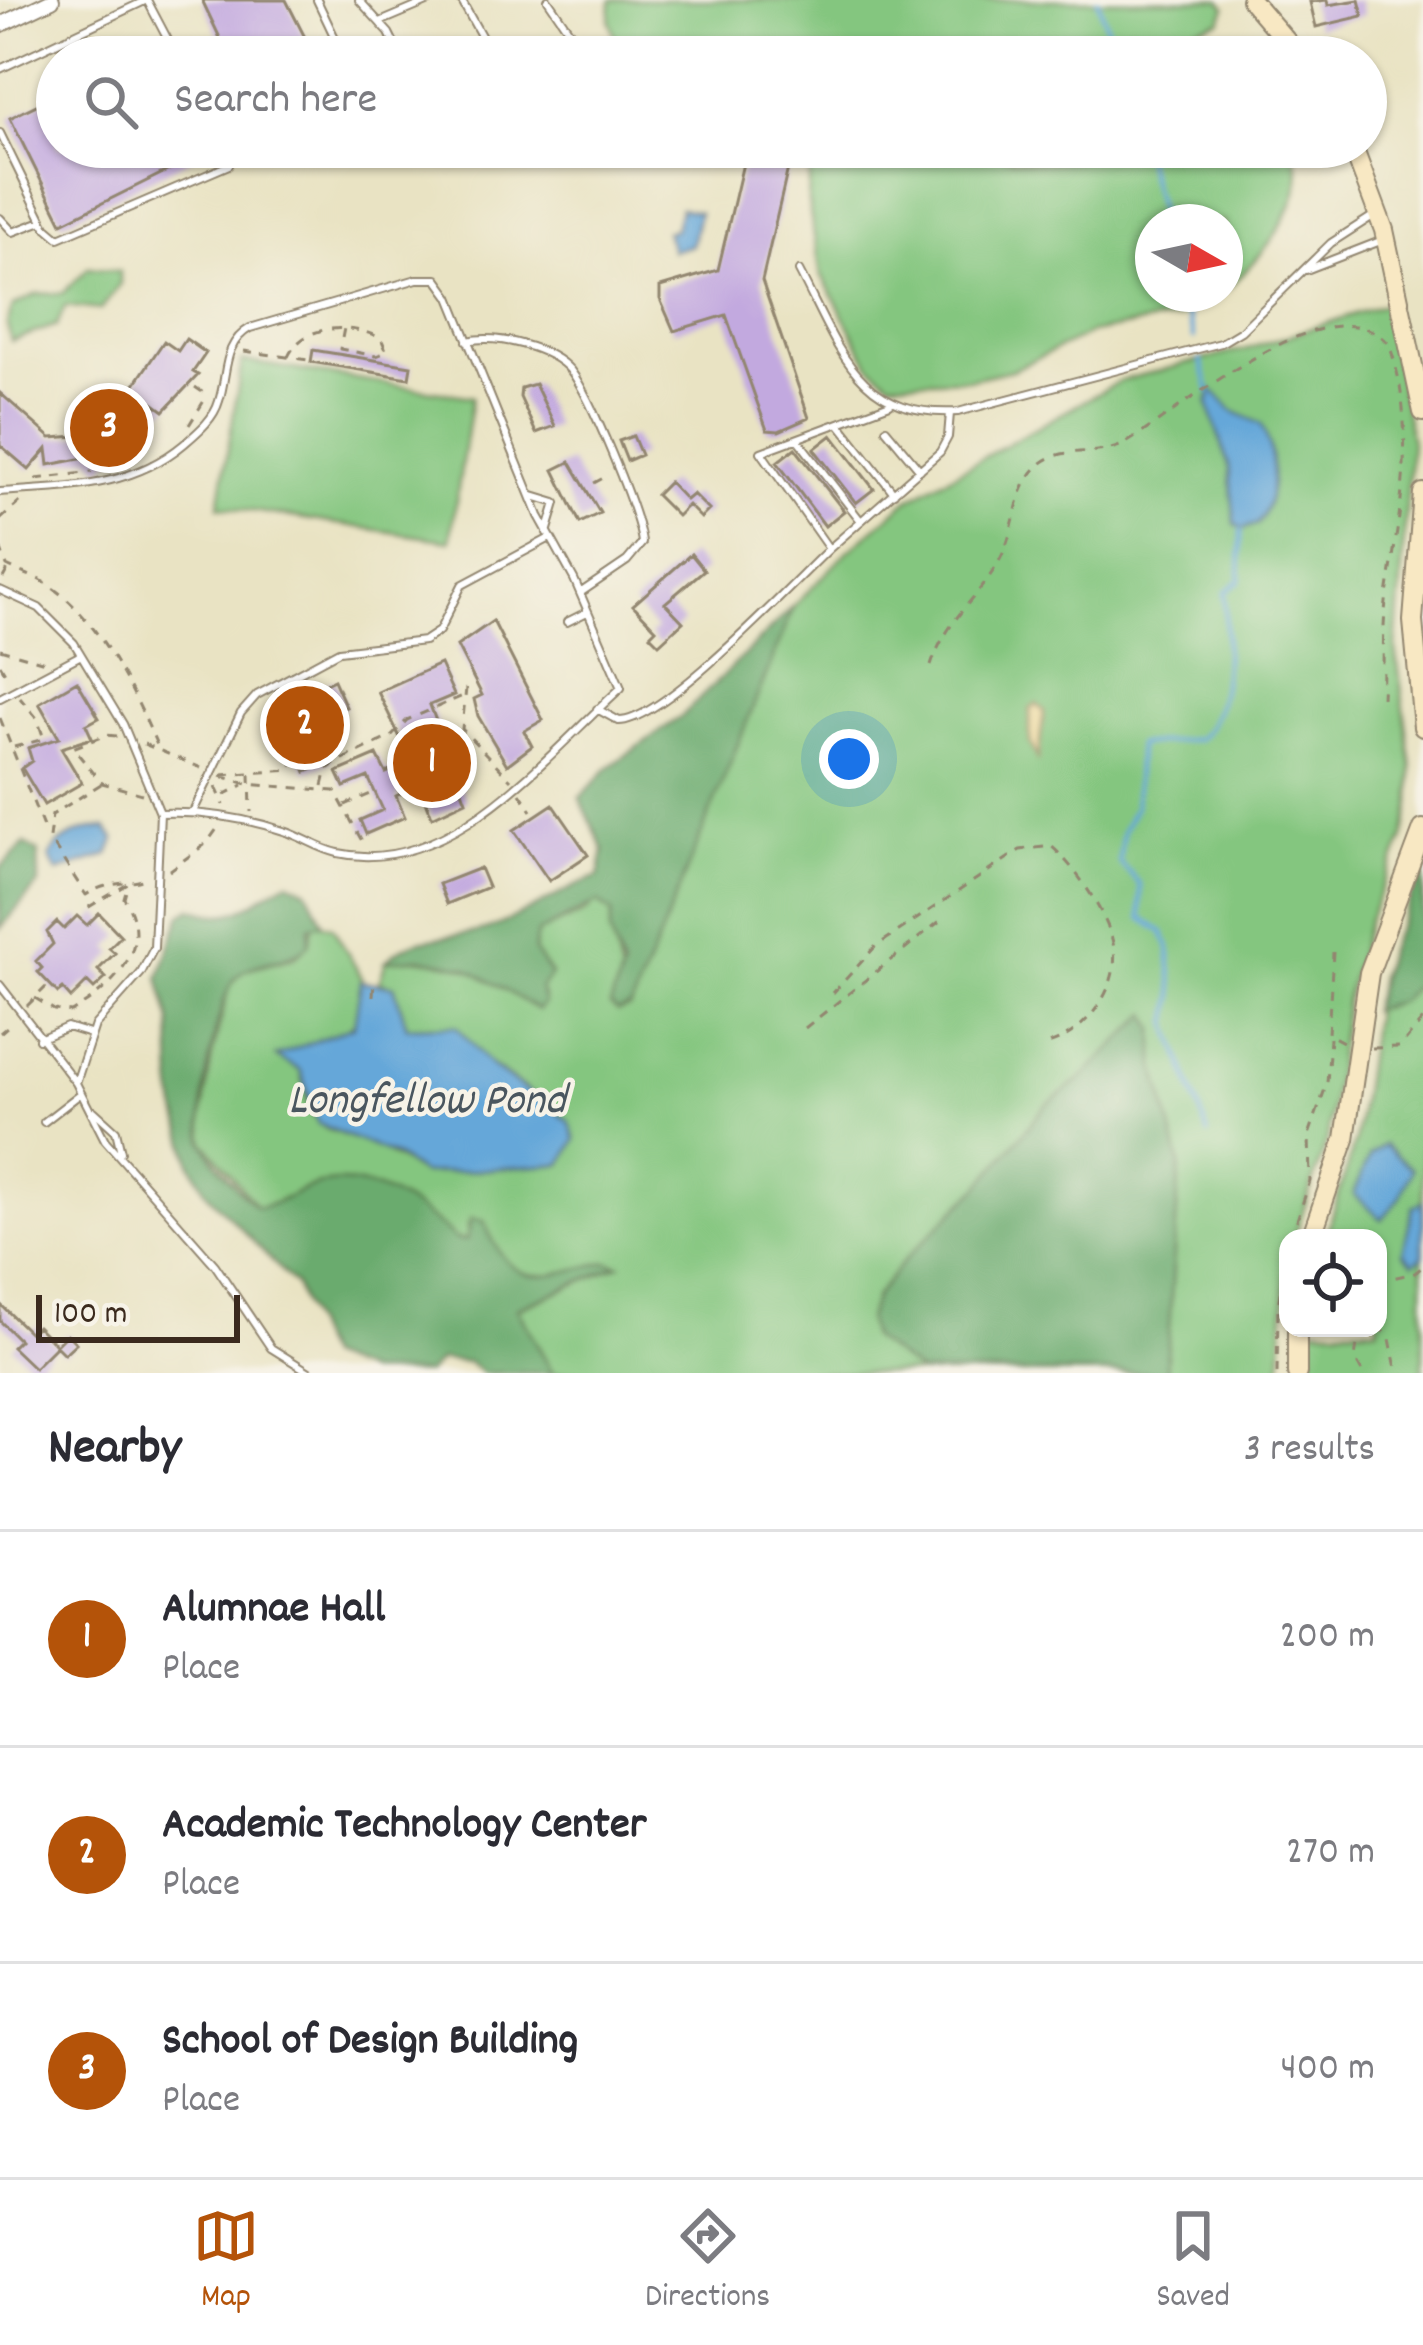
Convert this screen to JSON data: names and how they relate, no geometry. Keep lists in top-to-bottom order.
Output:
{
  "water": ["Longfellow Pond"],
  "scale_bar": "100 m",
  "north": "right",
  "page": {
    "search": "Search here",
    "pins": ["3", "2", "1"],
    "scale": "100 m",
    "heading": ["Nearby", "3 results"],
    "list": [
      {
        "mark": "1",
        "name": "Alumnae Hall",
        "note": "Place",
        "value": "200 m"
      },
      {
        "mark": "2",
        "name": "Academic Technology Center",
        "note": "Place",
        "value": "270 m"
      },
      {
        "mark": "3",
        "name": "School of Design Building",
        "note": "Place",
        "value": "400 m"
      }
    ],
    "nav": ["Map", "Directions", "Saved"]
  }
}
